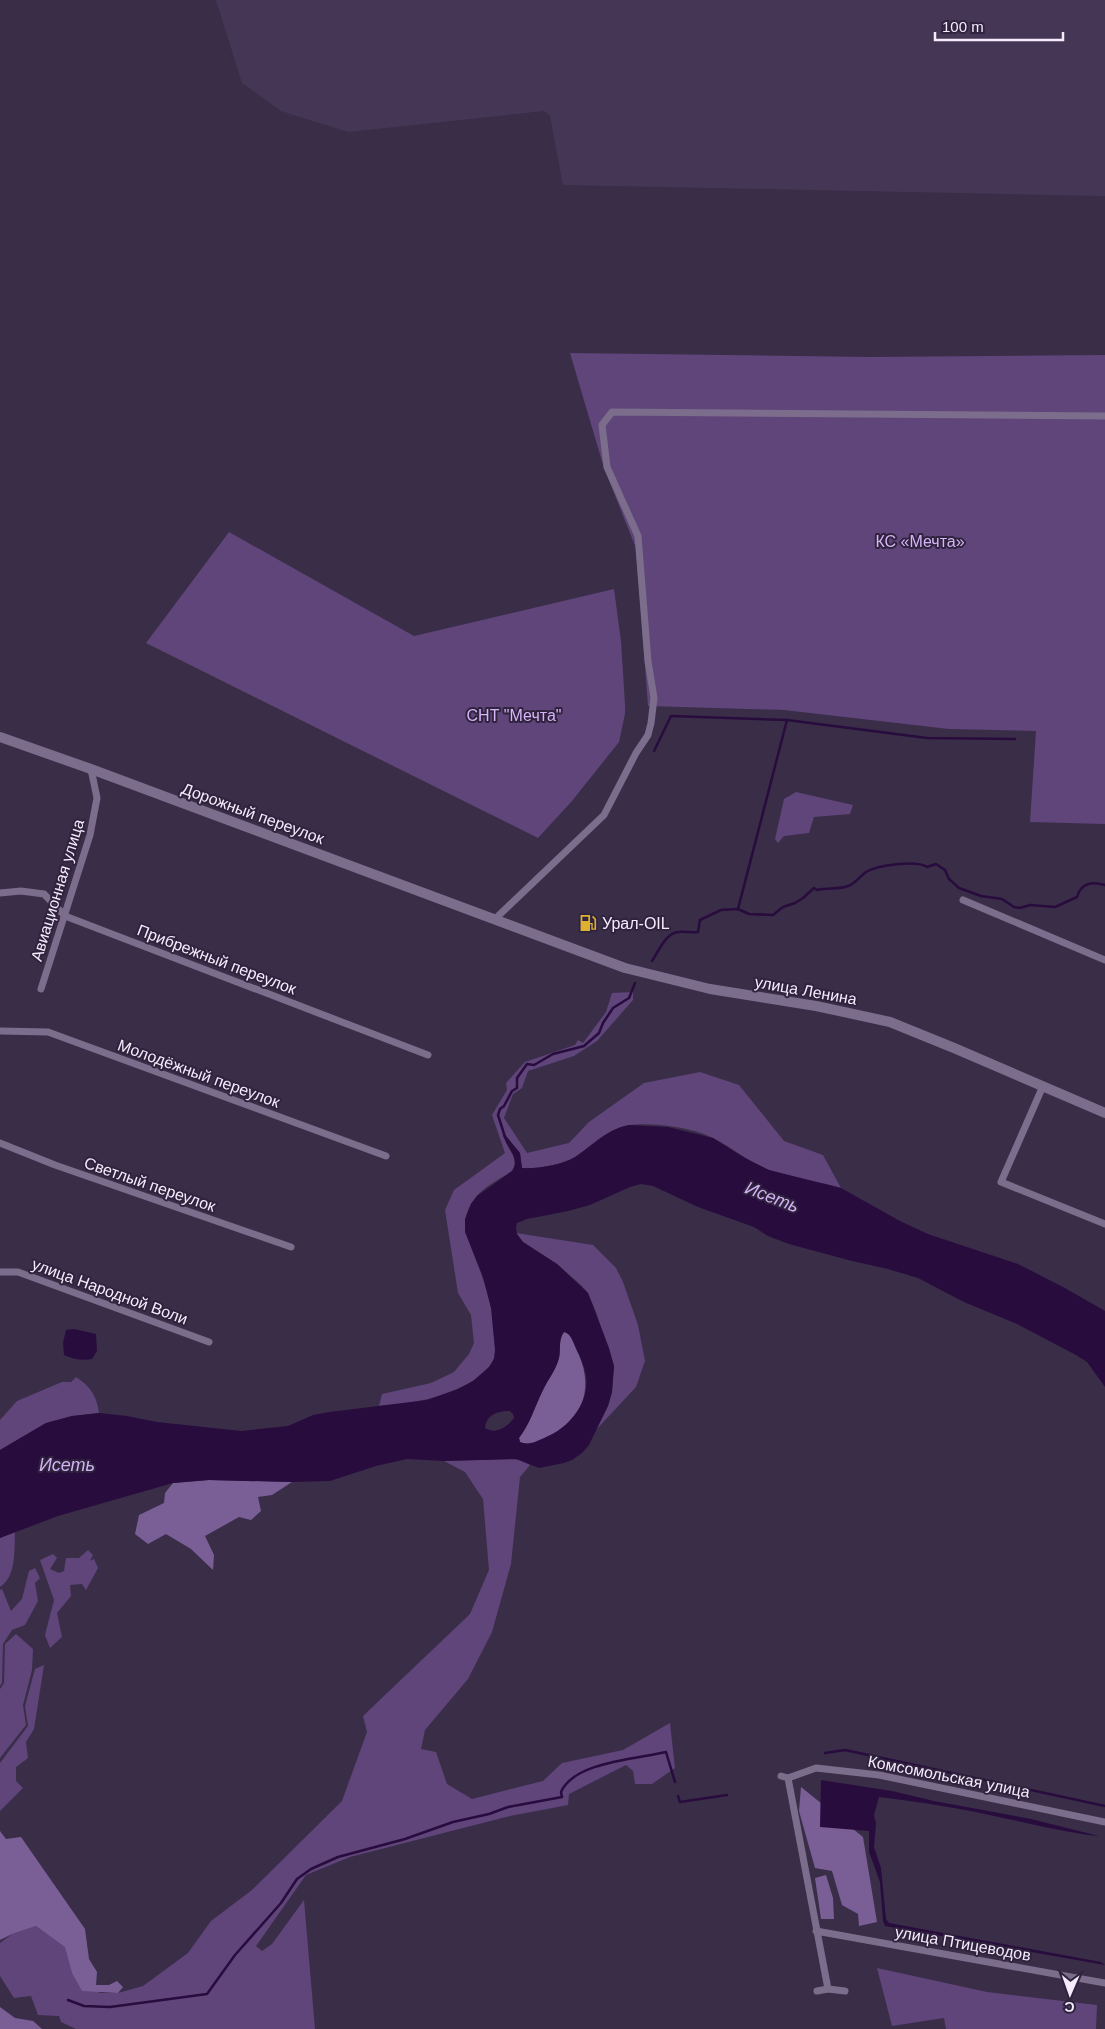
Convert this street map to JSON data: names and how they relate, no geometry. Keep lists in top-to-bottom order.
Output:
{
  "streets": {
    "main road": ["Дорожный переулок", "улица Ленина"],
    "street": [
      "Авиационная улица",
      "Прибрежный переулок",
      "Молодёжный переулок",
      "Светлый переулок",
      "улица Народной Воли",
      "Комсомольская улица",
      "улица Птицеводов"
    ]
  },
  "crossings": [
    ["Дорожный переулок", "Авиационная улица"],
    ["Дорожный переулок", "улица Ленина"],
    ["Авиационная улица", "Прибрежный переулок"],
    ["Комсомольская улица", "улица Птицеводов"]
  ],
  "water": ["Исеть"],
  "parks": ["КС «Мечта»", "СНТ \"Мечта\""],
  "places": {
    "fuel station": ["Урал-OIL"]
  },
  "scale_bar": "100 m",
  "north": "bottom"
}
